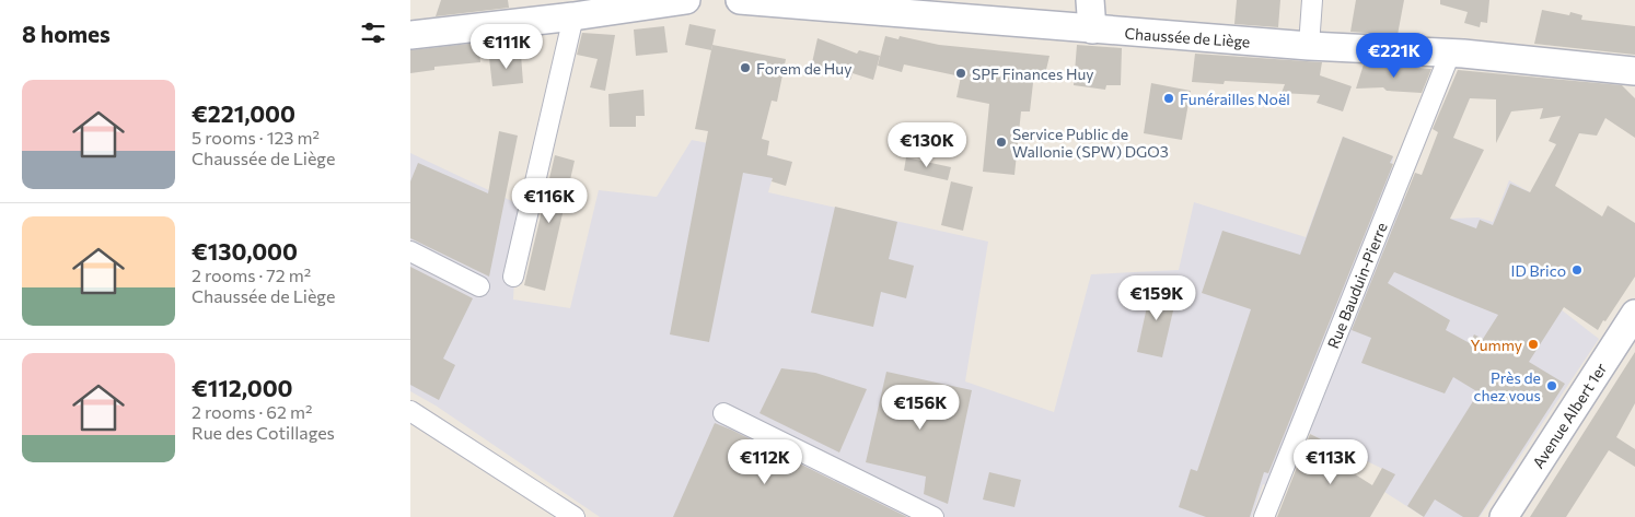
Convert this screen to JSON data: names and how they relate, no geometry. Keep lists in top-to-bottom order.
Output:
{
  "streets": {
    "street": ["Chaussée de Liège", "Rue Bauduin-Pierre", "Avenue Albert 1er"]
  },
  "crossings": [
    ["Chaussée de Liège", "Rue Bauduin-Pierre"]
  ],
  "places": [
    "Forem de Huy",
    "SPF Finances Huy",
    "Funérailles Noël",
    "Service Public de Wallonie (SPW) DGO3",
    "ID Brico",
    "Yummy",
    "Près de chez vous"
  ],
  "page": {
    "heading": "8 homes",
    "price": [
      "€111K",
      "€221K",
      "€130K",
      "€116K",
      "€159K",
      "€156K",
      "€112K",
      "€113K"
    ],
    "list": [
      {
        "name": "€221,000",
        "note": "5 rooms · 123 m² · Chaussée de Liège"
      },
      {
        "name": "€130,000",
        "note": "2 rooms · 72 m² · Chaussée de Liège"
      },
      {
        "name": "€112,000",
        "note": "2 rooms · 62 m² · Rue des Cotillages"
      }
    ]
  }
}
